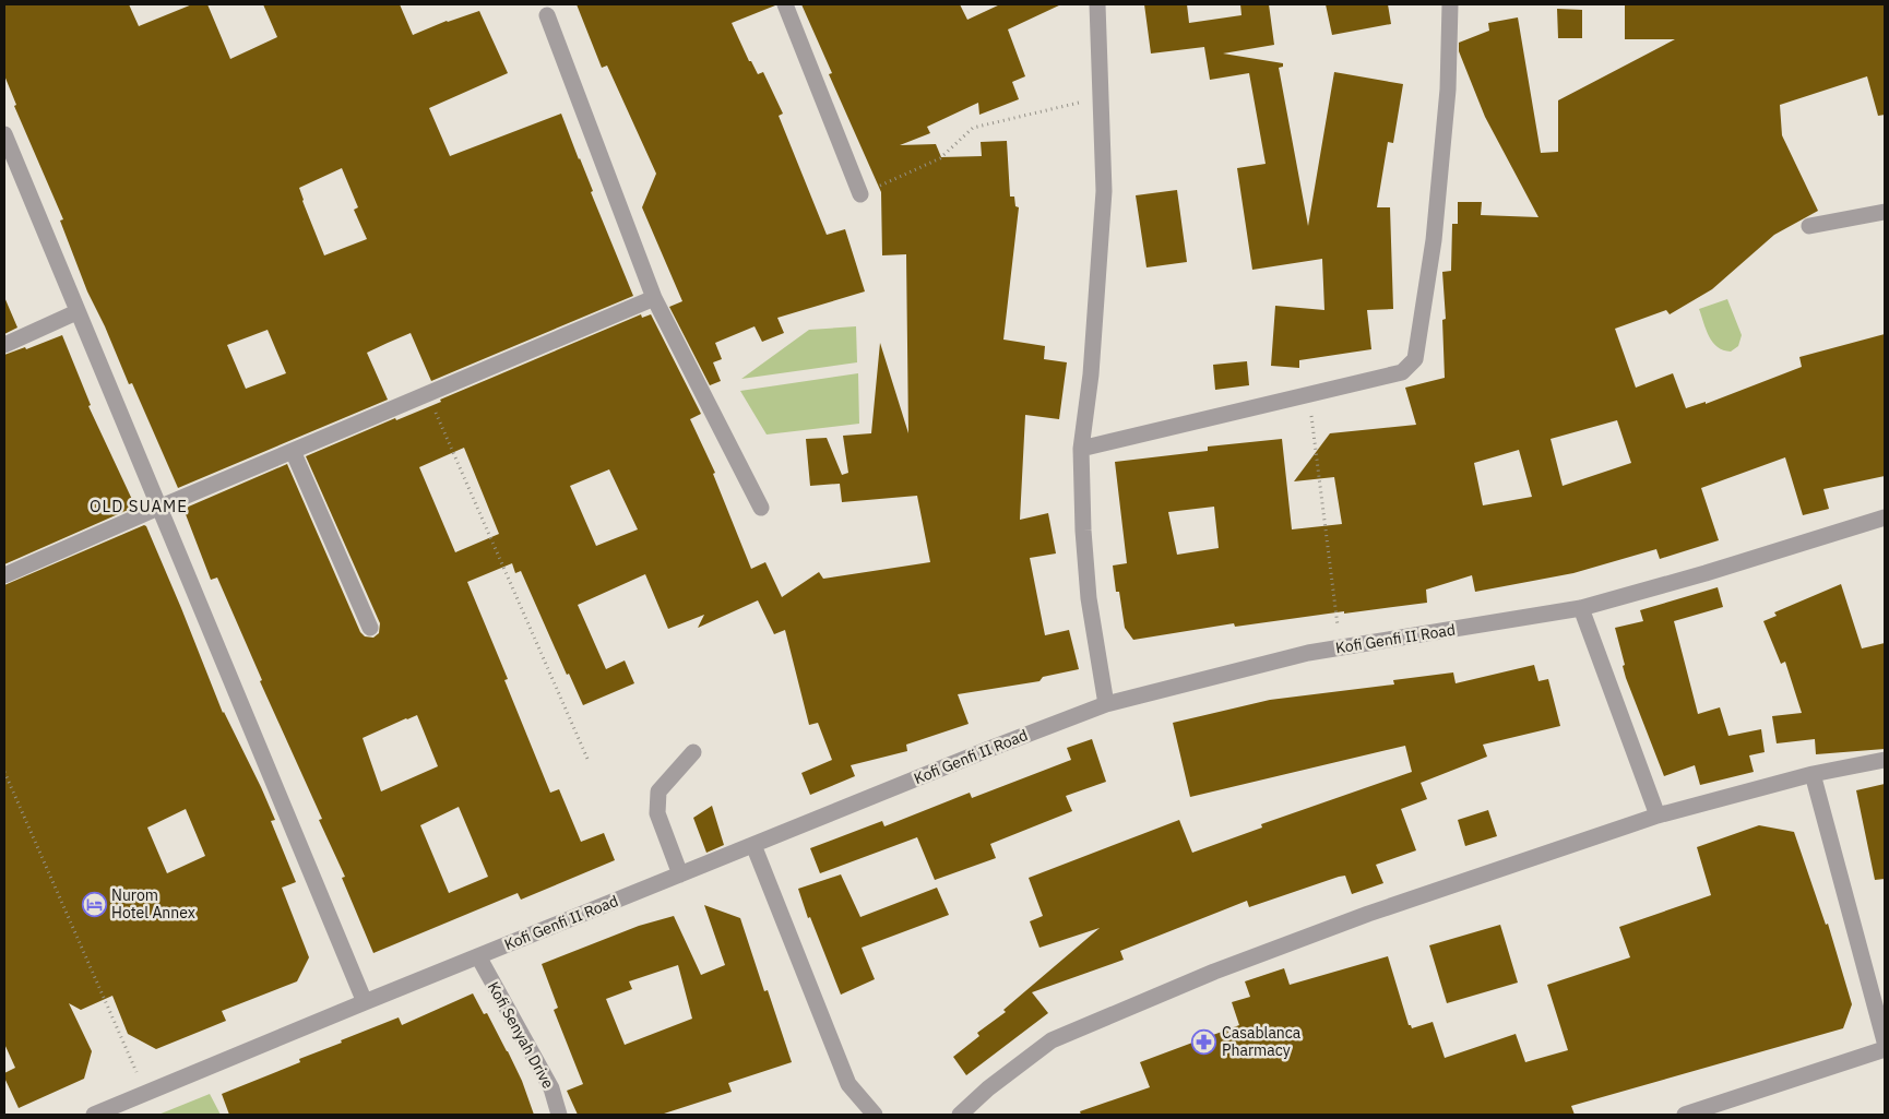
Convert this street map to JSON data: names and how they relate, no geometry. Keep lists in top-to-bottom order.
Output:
{
  "streets": {
    "street": ["Kofi Genfi II Road", "Kofi Senyah Drive"]
  },
  "crossings": [
    ["Kofi Genfi II Road", "Kofi Senyah Drive"]
  ],
  "districts": ["OLD SUAME"],
  "places": {
    "hotel": ["Nurom Hotel Annex"],
    "pharmacy": ["Casablanca Pharmacy"]
  }
}
